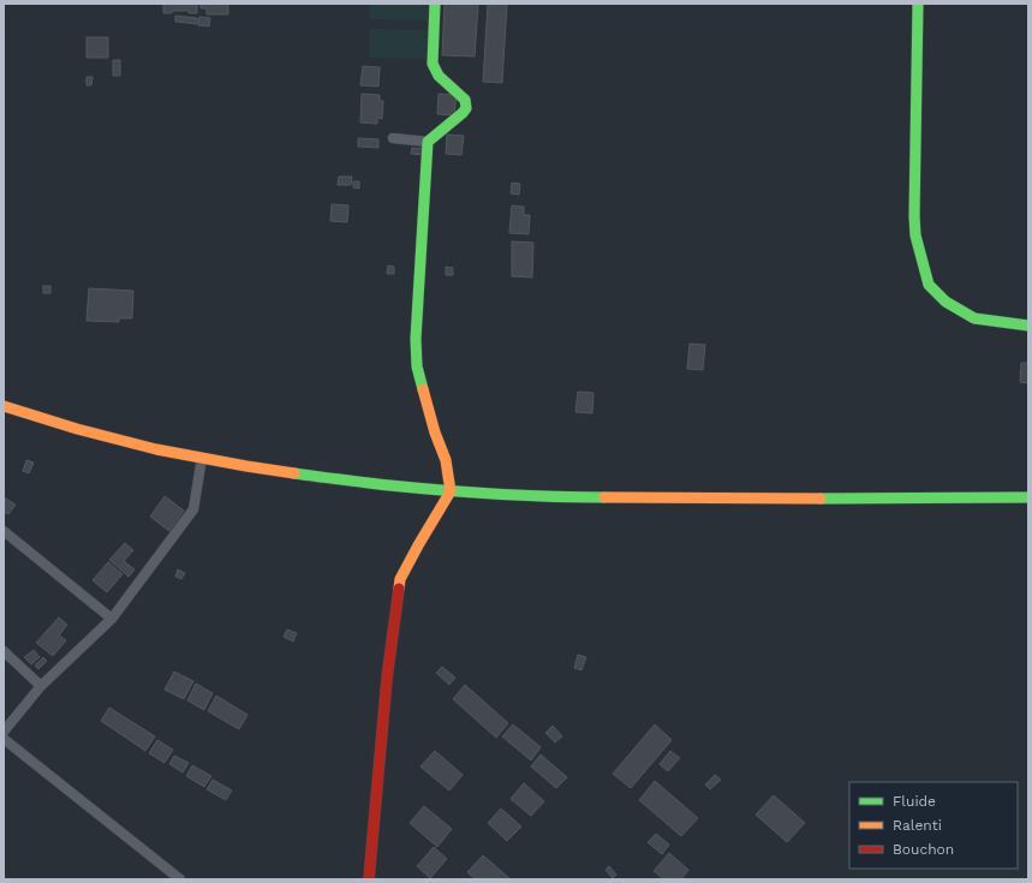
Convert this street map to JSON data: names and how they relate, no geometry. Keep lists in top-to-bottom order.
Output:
{
  "legend": ["Fluide", "Ralenti", "Bouchon"]
}
